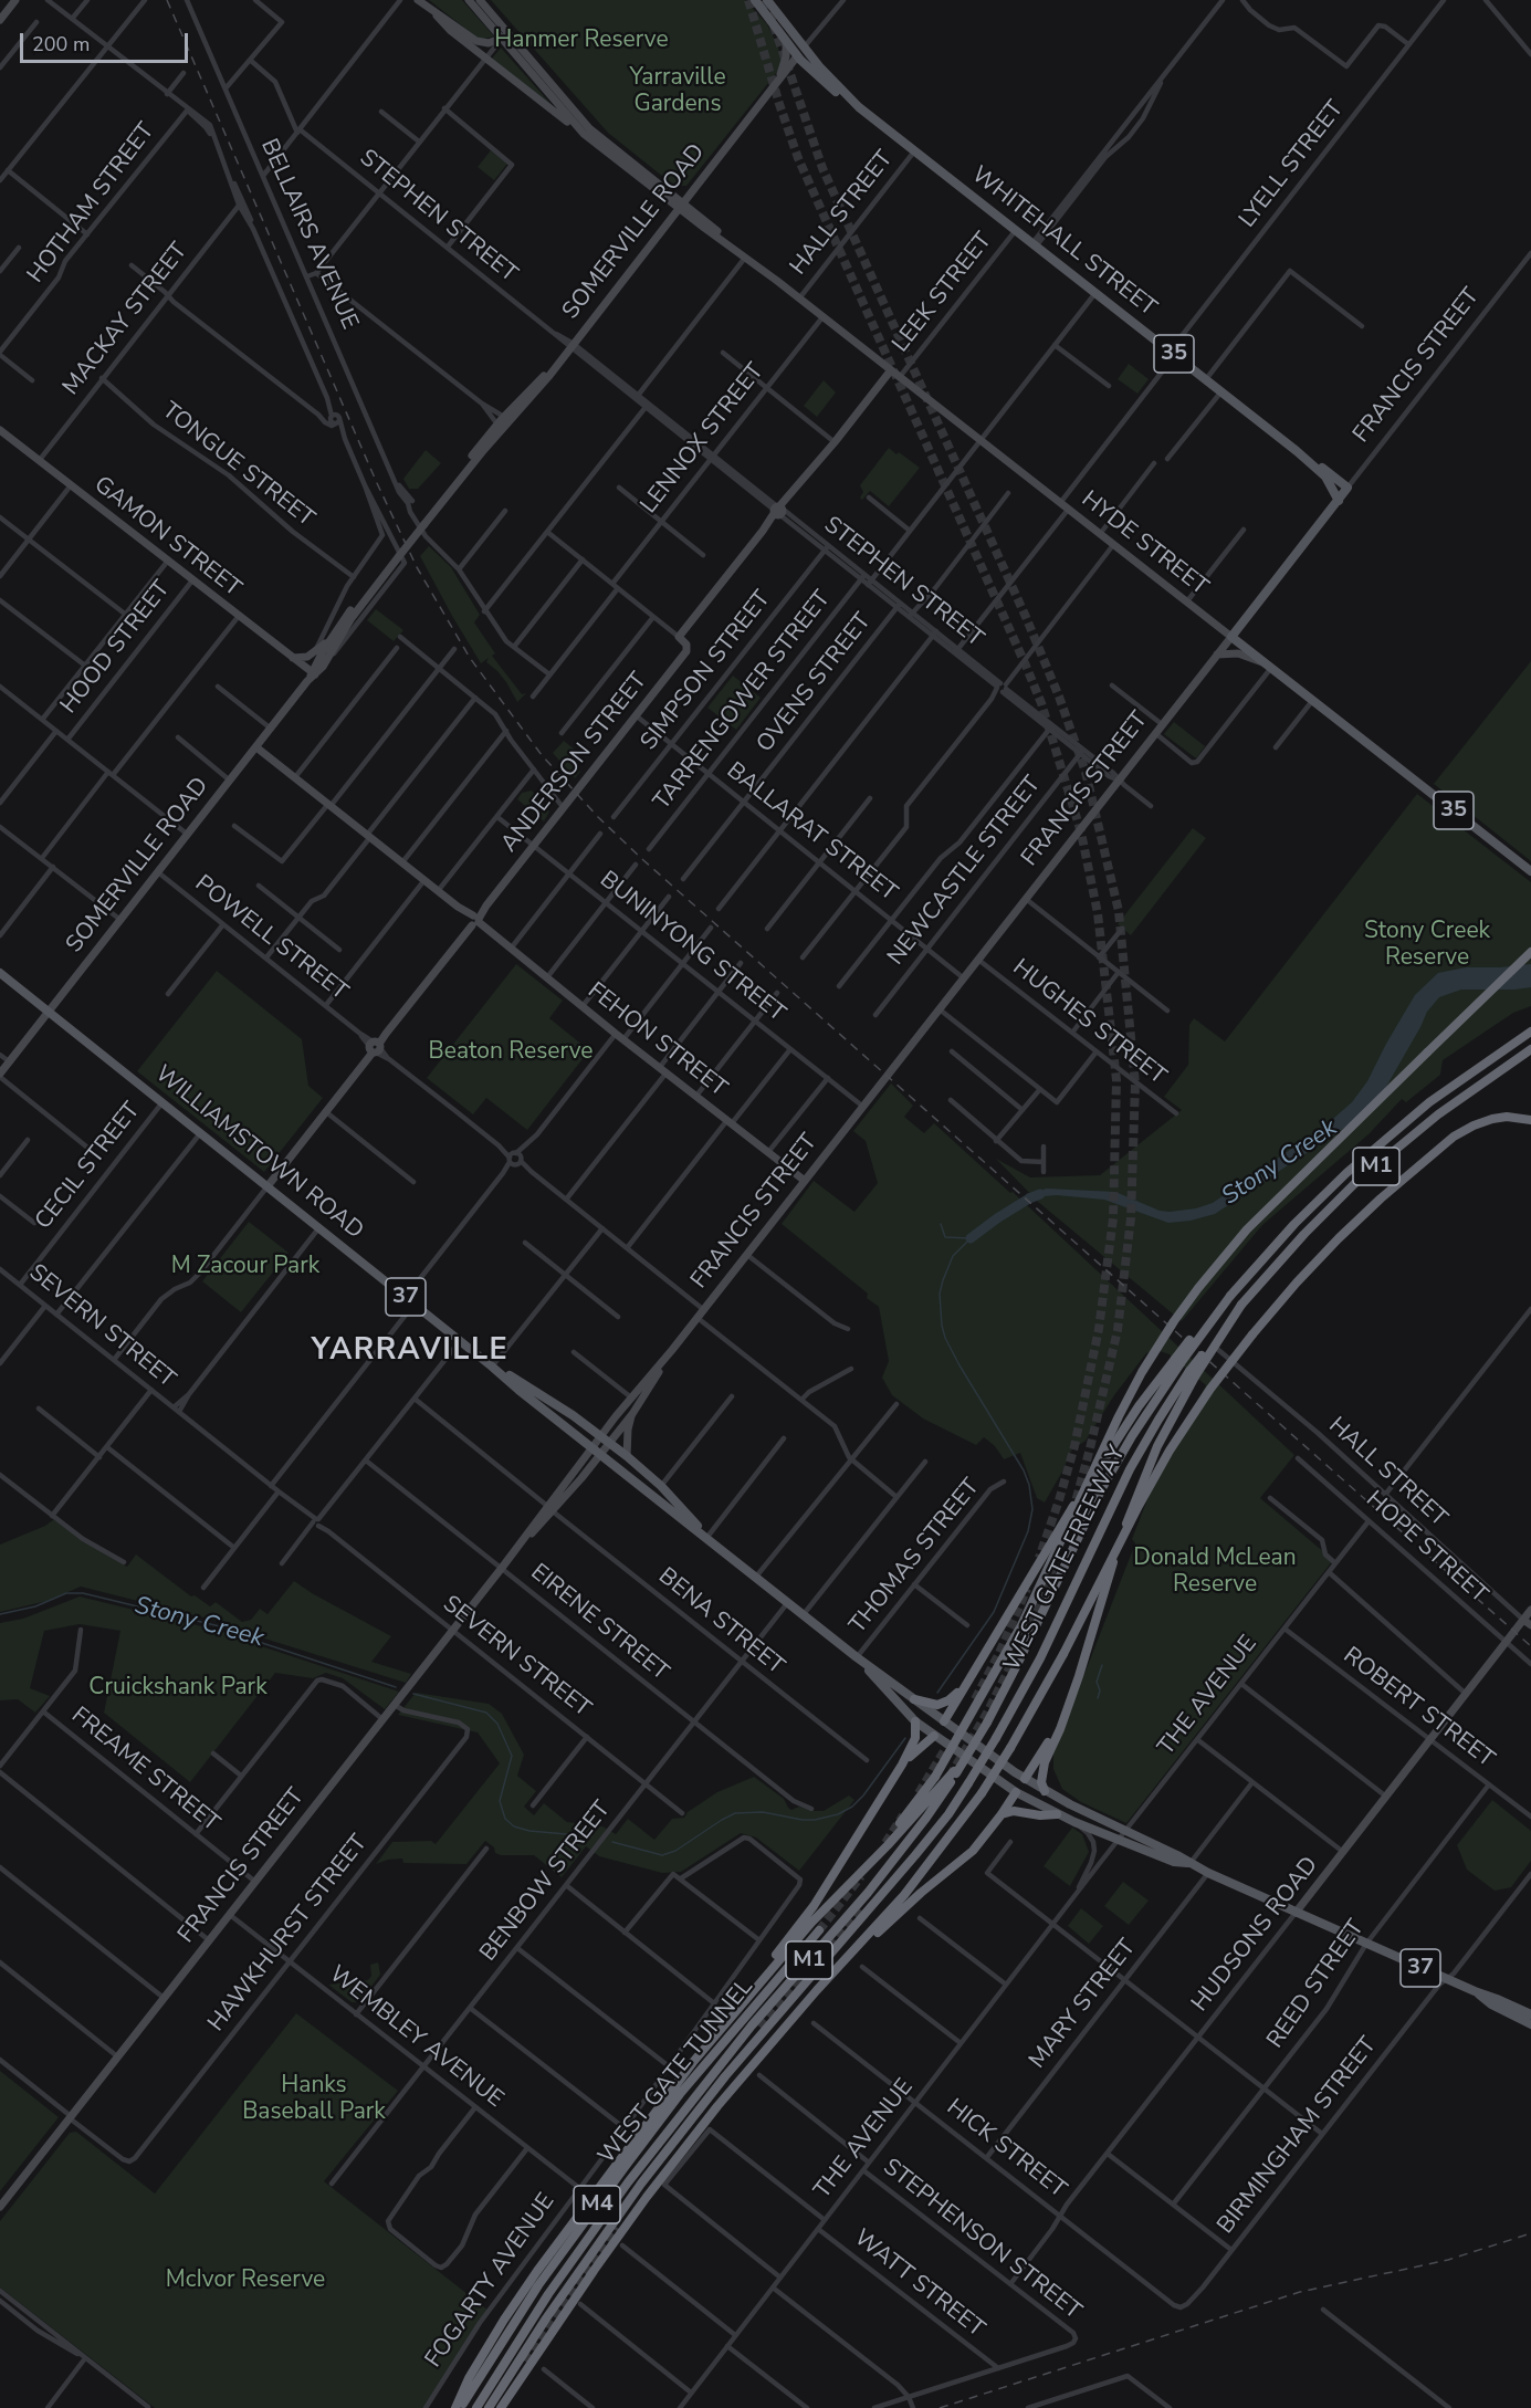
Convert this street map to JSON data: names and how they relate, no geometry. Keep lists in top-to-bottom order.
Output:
{
  "streets": {
    "highway": [
      "M1",
      "WEST GATE FREEWAY",
      "WEST GATE TUNNEL",
      "M4"
    ],
    "main road": [
      "SOMERVILLE ROAD",
      "WHITEHALL STREET",
      "35",
      "FRANCIS STREET",
      "HYDE STREET",
      "WILLIAMSTOWN ROAD",
      "37"
    ],
    "street": [
      "LYELL STREET",
      "HOTHAM STREET",
      "HALL STREET",
      "STEPHEN STREET",
      "BELLAIRS AVENUE",
      "LEEK STREET",
      "MACKAY STREET",
      "LENNOX STREET",
      "TONGUE STREET",
      "GAMON STREET",
      "HOOD STREET",
      "SIMPSON STREET",
      "OVENS STREET",
      "TARRENGOWER STREET",
      "ANDERSON STREET",
      "BALLARAT STREET",
      "NEWCASTLE STREET",
      "POWELL STREET",
      "BUNINYONG STREET",
      "HUGHES STREET",
      "FEHON STREET",
      "CECIL STREET",
      "SEVERN STREET",
      "HOPE STREET",
      "THOMAS STREET",
      "BENA STREET",
      "EIRENE STREET",
      "THE AVENUE",
      "ROBERT STREET",
      "FREAME STREET",
      "BENBOW STREET",
      "HAWKHURST STREET",
      "HUDSONS ROAD",
      "REED STREET",
      "MARY STREET",
      "WEMBLEY AVENUE",
      "BIRMINGHAM STREET",
      "HICK STREET",
      "STEPHENSON STREET",
      "FOGARTY AVENUE",
      "WATT STREET"
    ]
  },
  "crossings": [
    ["LYELL STREET", "WHITEHALL STREET"],
    ["LYELL STREET", "HYDE STREET"],
    ["HALL STREET", "WHITEHALL STREET"],
    ["HALL STREET", "HYDE STREET"],
    ["HALL STREET", "HUDSONS ROAD"],
    ["STEPHEN STREET", "SOMERVILLE ROAD"],
    ["STEPHEN STREET", "FRANCIS STREET"],
    ["STEPHEN STREET", "LENNOX STREET"],
    ["STEPHEN STREET", "SIMPSON STREET"],
    ["STEPHEN STREET", "OVENS STREET"],
    ["STEPHEN STREET", "TARRENGOWER STREET"],
    ["STEPHEN STREET", "ANDERSON STREET"],
    ["STEPHEN STREET", "NEWCASTLE STREET"],
    ["SOMERVILLE ROAD", "BELLAIRS AVENUE"],
    ["SOMERVILLE ROAD", "WHITEHALL STREET"],
    ["SOMERVILLE ROAD", "GAMON STREET"],
    ["SOMERVILLE ROAD", "HYDE STREET"],
    ["SOMERVILLE ROAD", "POWELL STREET"],
    ["SOMERVILLE ROAD", "FEHON STREET"],
    ["SOMERVILLE ROAD", "WILLIAMSTOWN ROAD"],
    ["WHITEHALL STREET", "LEEK STREET"],
    ["WHITEHALL STREET", "FRANCIS STREET"],
    ["LEEK STREET", "HYDE STREET"],
    ["MACKAY STREET", "TONGUE STREET"],
    ["MACKAY STREET", "GAMON STREET"],
    ["FRANCIS STREET", "HYDE STREET"],
    ["FRANCIS STREET", "BALLARAT STREET"],
    ["FRANCIS STREET", "POWELL STREET"],
    ["FRANCIS STREET", "BUNINYONG STREET"],
    ["FRANCIS STREET", "HUGHES STREET"],
    ["FRANCIS STREET", "FEHON STREET"],
    ["FRANCIS STREET", "WILLIAMSTOWN ROAD"],
    ["FRANCIS STREET", "SEVERN STREET"],
    ["FRANCIS STREET", "BENA STREET"],
    ["FRANCIS STREET", "EIRENE STREET"],
    ["FRANCIS STREET", "FREAME STREET"],
    ["FRANCIS STREET", "HAWKHURST STREET"],
    ["FRANCIS STREET", "WEMBLEY AVENUE"],
    ["LENNOX STREET", "HYDE STREET"],
    ["GAMON STREET", "HOOD STREET"],
    ["HYDE STREET", "ANDERSON STREET"],
    ["SIMPSON STREET", "BALLARAT STREET"],
    ["OVENS STREET", "BALLARAT STREET"],
    ["TARRENGOWER STREET", "BALLARAT STREET"],
    ["ANDERSON STREET", "BALLARAT STREET"],
    ["ANDERSON STREET", "POWELL STREET"],
    ["ANDERSON STREET", "BUNINYONG STREET"],
    ["ANDERSON STREET", "FEHON STREET"],
    ["ANDERSON STREET", "WILLIAMSTOWN ROAD"],
    ["ANDERSON STREET", "SEVERN STREET"],
    ["BALLARAT STREET", "NEWCASTLE STREET"],
    ["WILLIAMSTOWN ROAD", "CECIL STREET"],
    ["WILLIAMSTOWN ROAD", "37"],
    ["WILLIAMSTOWN ROAD", "THOMAS STREET"],
    ["WILLIAMSTOWN ROAD", "BENBOW STREET"],
    ["CECIL STREET", "SEVERN STREET"],
    ["M1", "WEST GATE FREEWAY"],
    ["37", "THE AVENUE"],
    ["37", "HUDSONS ROAD"],
    ["37", "REED STREET"],
    ["37", "MARY STREET"],
    ["37", "BIRMINGHAM STREET"],
    ["SEVERN STREET", "BENBOW STREET"],
    ["HOPE STREET", "THE AVENUE"],
    ["HOPE STREET", "HUDSONS ROAD"],
    ["BENA STREET", "BENBOW STREET"],
    ["EIRENE STREET", "BENBOW STREET"],
    ["THE AVENUE", "ROBERT STREET"],
    ["THE AVENUE", "HICK STREET"],
    ["THE AVENUE", "STEPHENSON STREET"],
    ["THE AVENUE", "WATT STREET"],
    ["ROBERT STREET", "HUDSONS ROAD"],
    ["ROBERT STREET", "REED STREET"],
    ["BENBOW STREET", "WEMBLEY AVENUE"],
    ["HAWKHURST STREET", "WEMBLEY AVENUE"],
    ["HUDSONS ROAD", "HICK STREET"],
    ["HUDSONS ROAD", "STEPHENSON STREET"],
    ["MARY STREET", "HICK STREET"],
    ["WEMBLEY AVENUE", "FOGARTY AVENUE"],
    ["BIRMINGHAM STREET", "HICK STREET"],
    ["STEPHENSON STREET", "WATT STREET"]
  ],
  "districts": ["YARRAVILLE"],
  "water": ["Stony Creek"],
  "parks": [
    "Hanmer Reserve",
    "Yarraville Gardens",
    "Stony Creek Reserve",
    "Beaton Reserve",
    "M Zacour Park",
    "Donald McLean Reserve",
    "Cruickshank Park",
    "Hanks Baseball Park",
    "McIvor Reserve"
  ],
  "scale_bar": "200 m"
}
